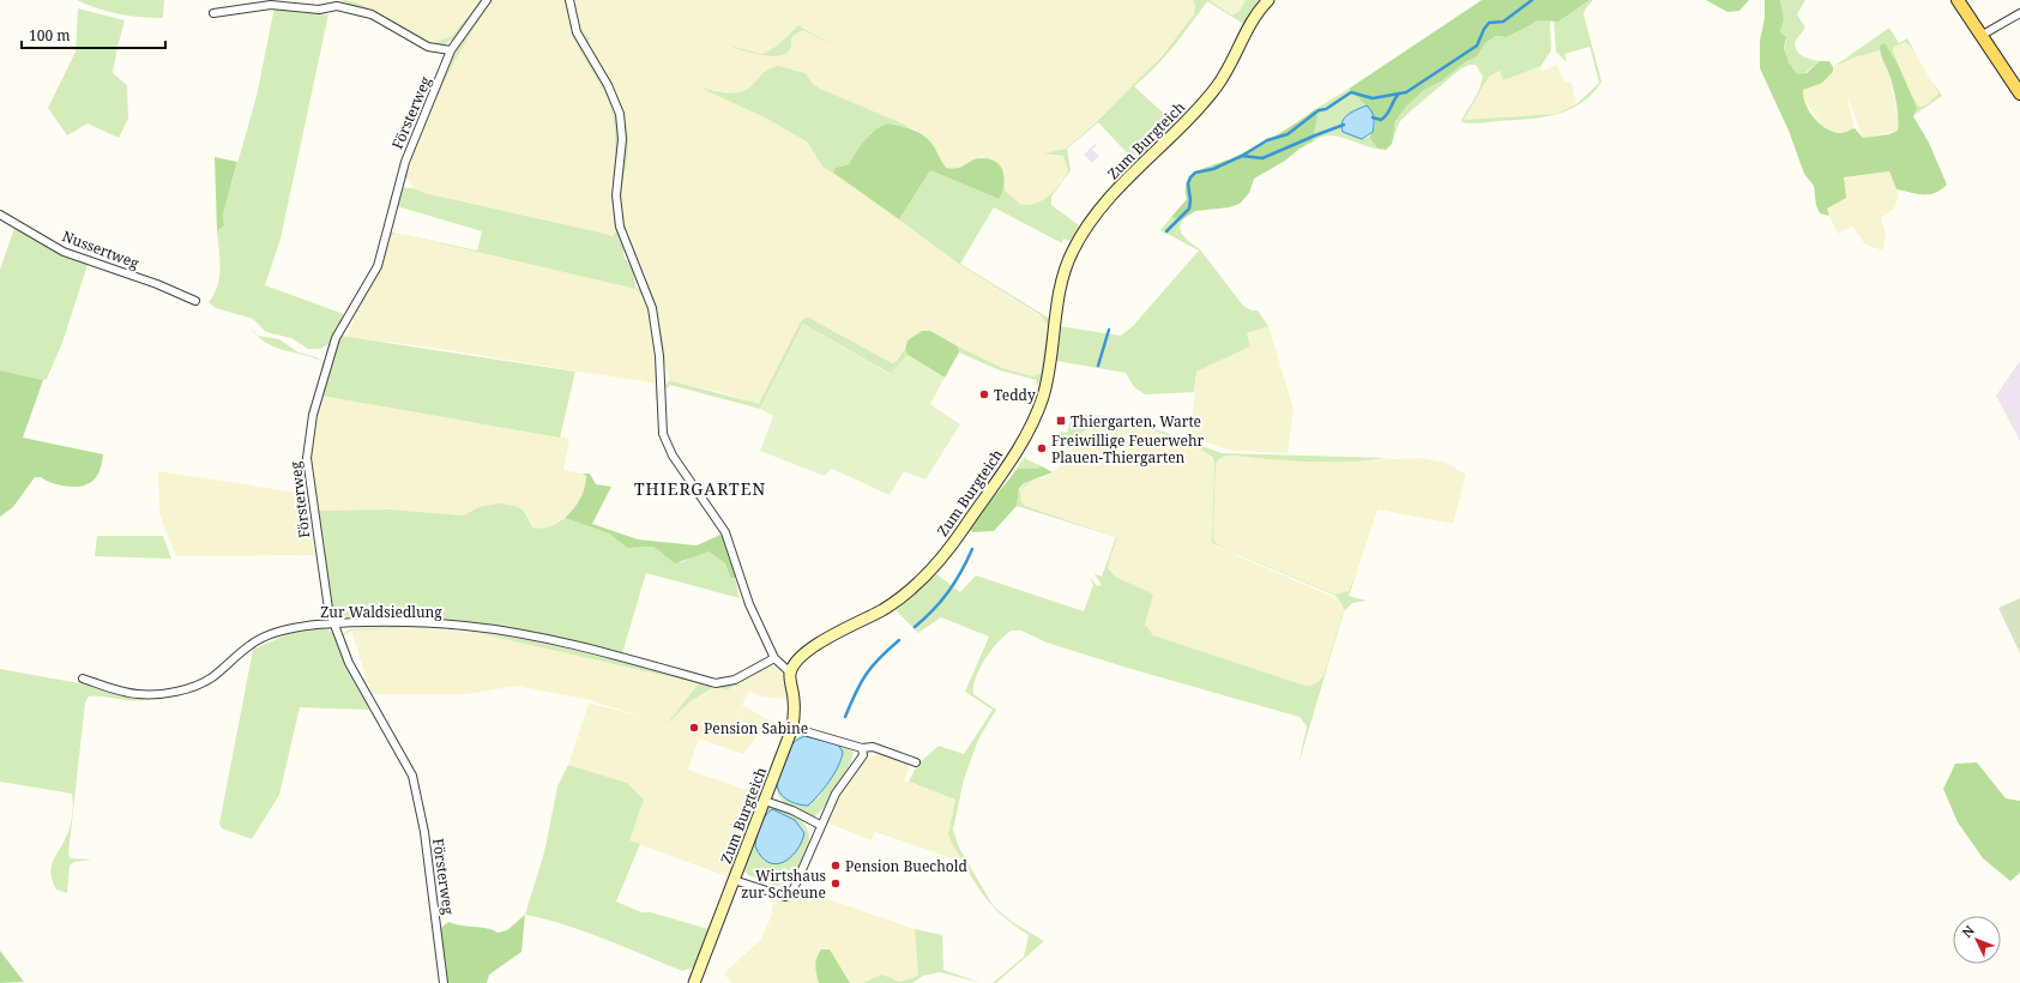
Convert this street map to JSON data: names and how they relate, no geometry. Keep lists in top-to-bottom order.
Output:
{
  "streets": {
    "street": [
      "Försterweg",
      "Zum Burgteich",
      "Nussertweg",
      "Zur Waldsiedlung"
    ]
  },
  "crossings": [
    ["Försterweg", "Zur Waldsiedlung"]
  ],
  "districts": ["THIERGARTEN"],
  "places": {
    "other": [
      "Teddy",
      "Freiwillige Feuerwehr Plauen-Thiergarten",
      "Pension Sabine",
      "Pension Buechold",
      "Wirtshaus zur Scheune"
    ],
    "transit": ["Thiergarten, Warte"]
  },
  "scale_bar": "100 m",
  "north": "top left"
}
